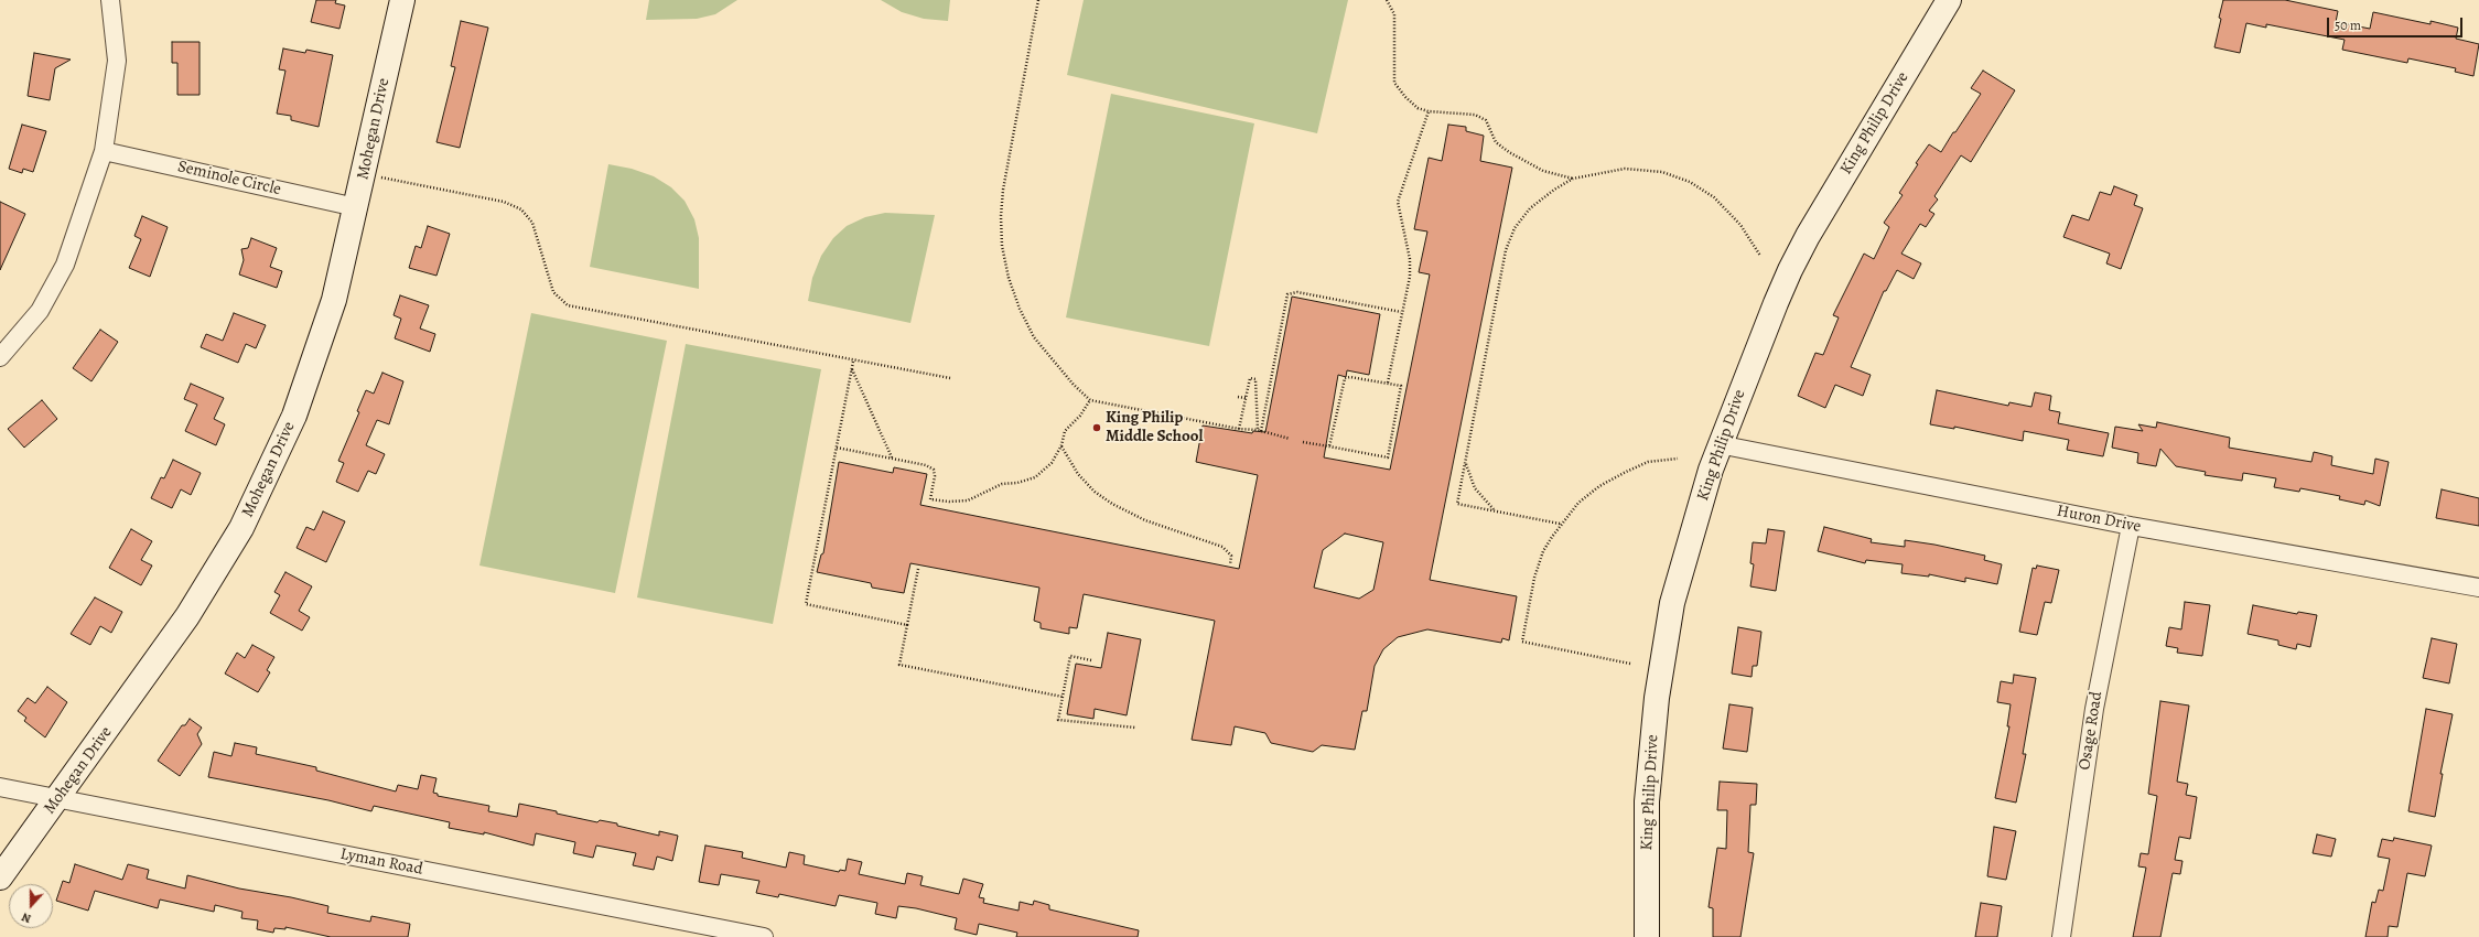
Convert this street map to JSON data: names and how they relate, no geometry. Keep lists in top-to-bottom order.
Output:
{
  "streets": {
    "street": [
      "King Philip Drive",
      "Mohegan Drive",
      "Seminole Circle",
      "Huron Drive",
      "Osage Road",
      "Lyman Road"
    ]
  },
  "crossings": [
    ["King Philip Drive", "Huron Drive"],
    ["Mohegan Drive", "Seminole Circle"],
    ["Mohegan Drive", "Lyman Road"],
    ["Huron Drive", "Osage Road"]
  ],
  "places": ["King Philip Middle School"],
  "scale_bar": "50 m",
  "north": "bottom"
}
